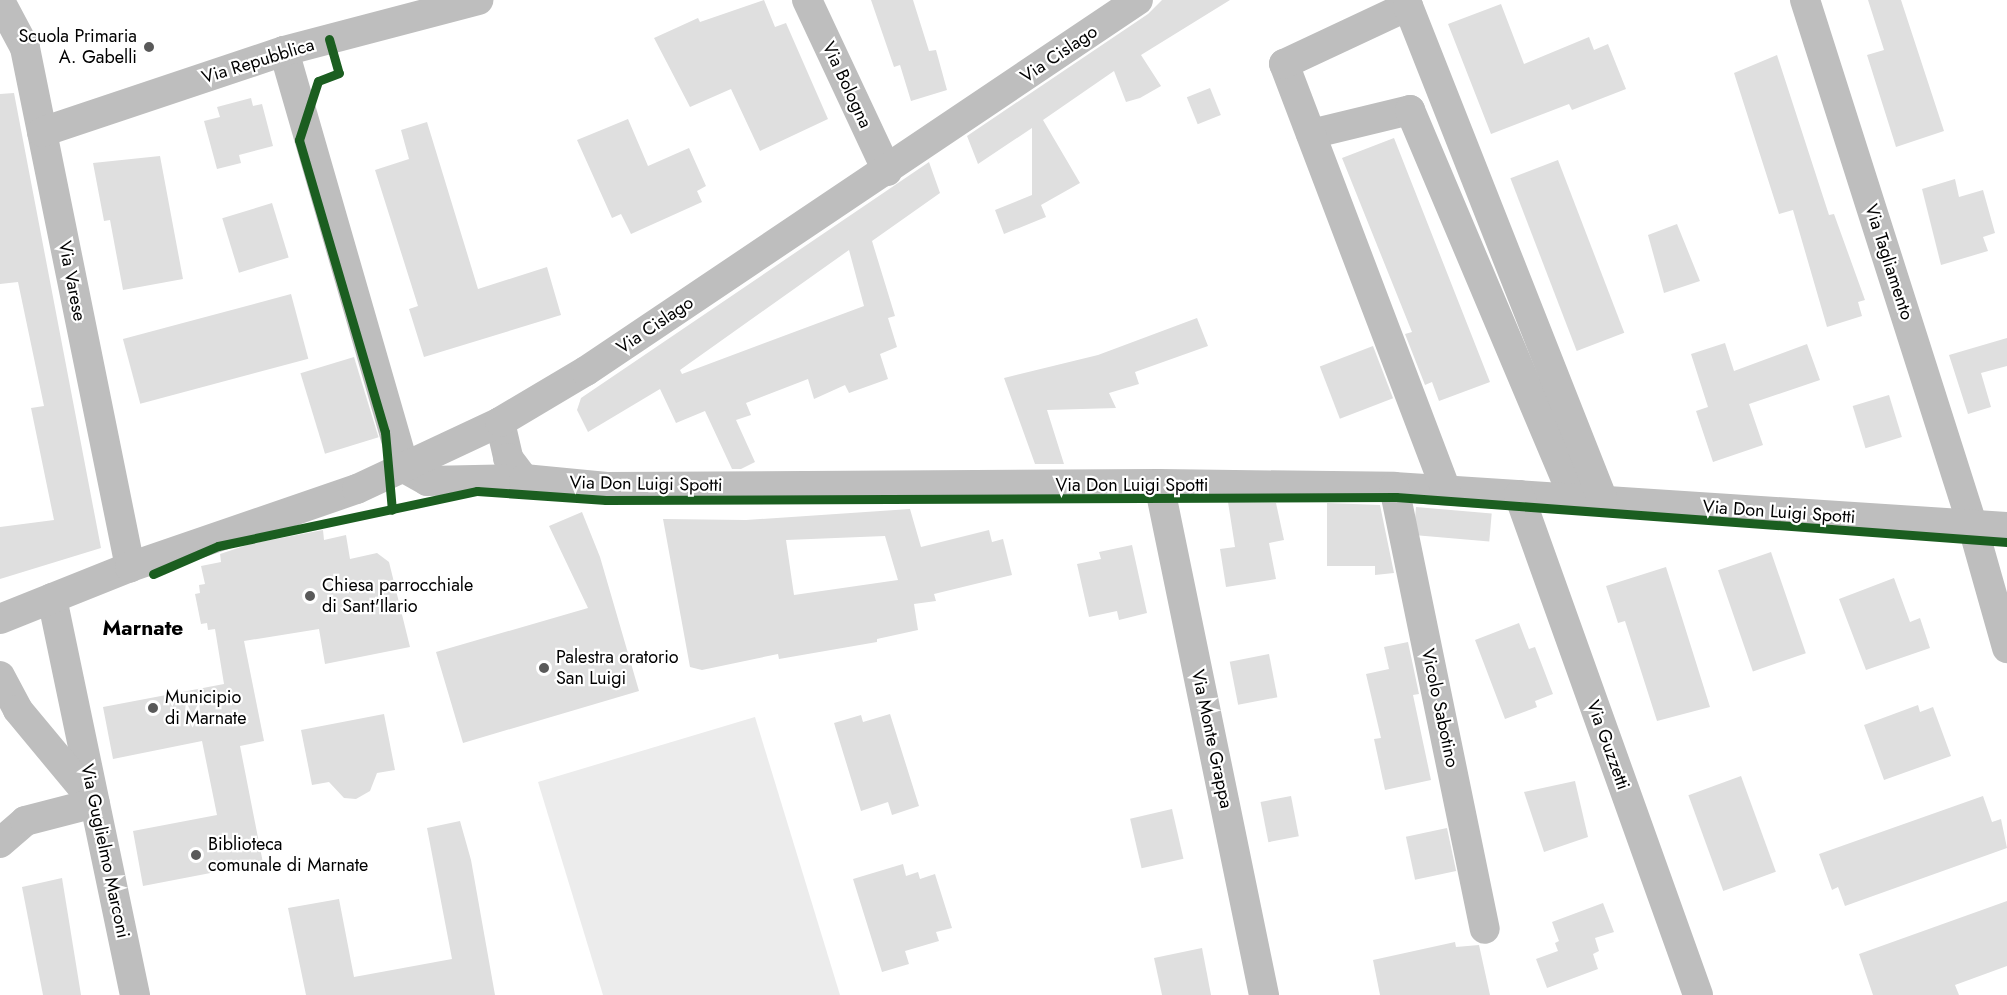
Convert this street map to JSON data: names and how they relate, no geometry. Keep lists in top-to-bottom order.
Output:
{
  "streets": {
    "street": [
      "Via Cislago",
      "Via Repubblica",
      "Via Bologna",
      "Via Tagliamento",
      "Via Varese",
      "Via Don Luigi Spotti",
      "Vicolo Sabotino",
      "Via Monte Grappa",
      "Via Guzzetti",
      "Via Guglielmo Marconi"
    ]
  },
  "crossings": [
    ["Via Cislago", "Via Bologna"],
    ["Via Cislago", "Via Varese"],
    ["Via Cislago", "Via Don Luigi Spotti"],
    ["Via Cislago", "Via Guglielmo Marconi"],
    ["Via Repubblica", "Via Varese"],
    ["Via Tagliamento", "Via Don Luigi Spotti"],
    ["Via Don Luigi Spotti", "Vicolo Sabotino"],
    ["Via Don Luigi Spotti", "Via Monte Grappa"],
    ["Via Don Luigi Spotti", "Via Guzzetti"]
  ],
  "districts": ["Marnate"],
  "places": [
    "Scuola Primaria A. Gabelli",
    "Chiesa parrocchiale di Sant'Ilario",
    "Palestra oratorio San Luigi",
    "Municipio di Marnate",
    "Biblioteca comunale di Marnate"
  ]
}
